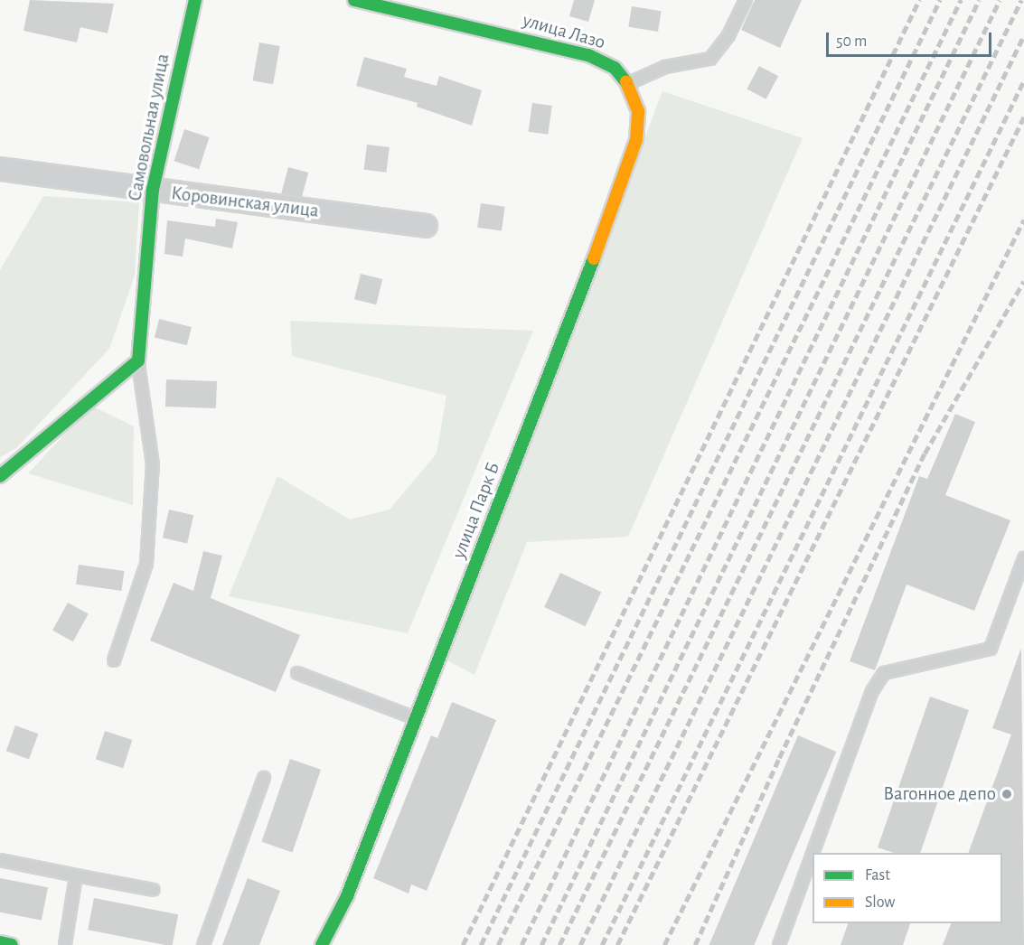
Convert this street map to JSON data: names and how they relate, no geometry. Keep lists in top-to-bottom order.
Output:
{
  "streets": {
    "street": [
      "улица Лазо",
      "Самовольная улица",
      "Коровинская улица",
      "улица Парк Б"
    ]
  },
  "crossings": [
    ["улица Лазо", "улица Парк Б"],
    ["Самовольная улица", "Коровинская улица"]
  ],
  "places": ["Вагонное депо"],
  "legend": ["Fast", "Slow"],
  "scale_bar": "50 m"
}
